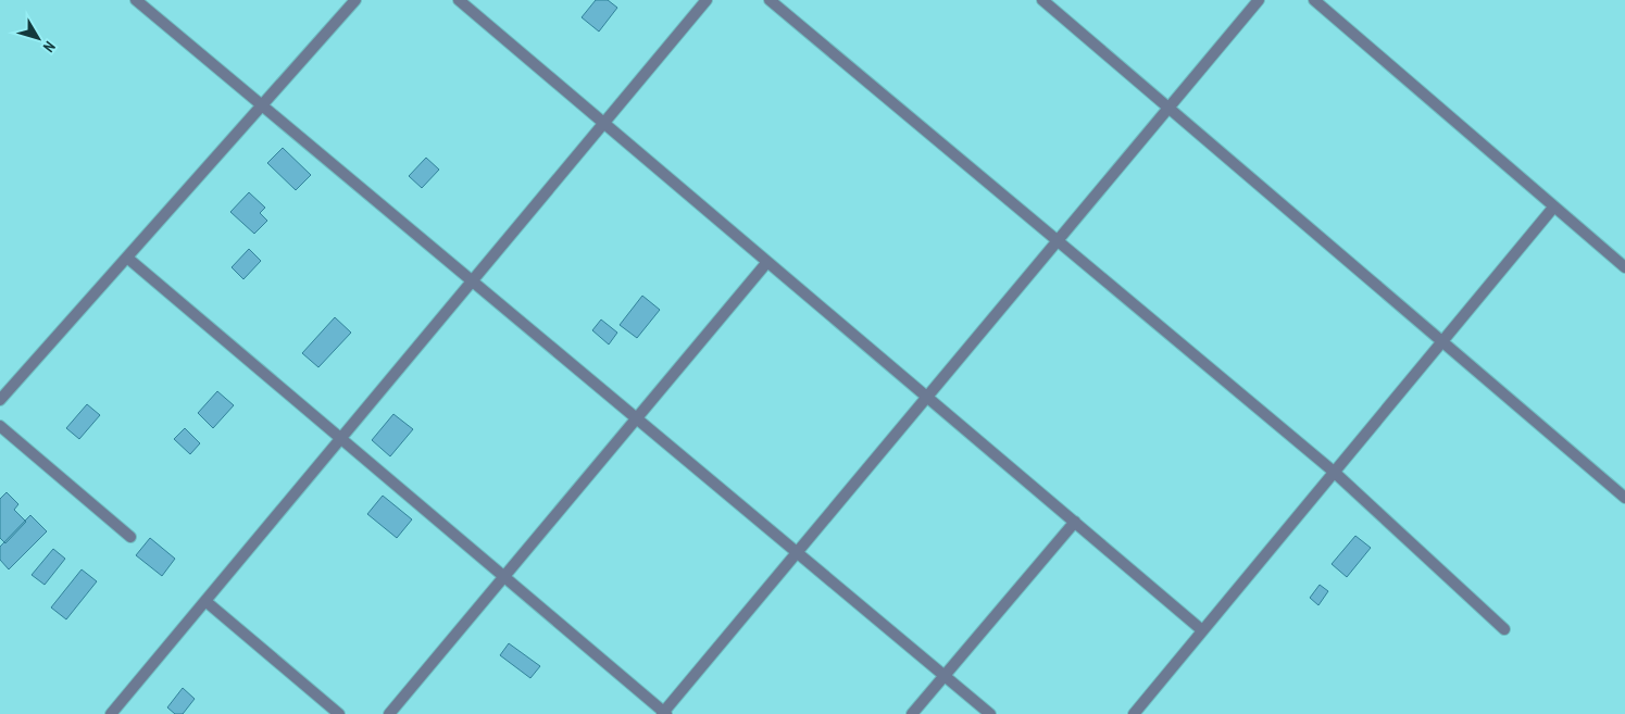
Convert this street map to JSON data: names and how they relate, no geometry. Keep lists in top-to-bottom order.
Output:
{
  "north": "bottom right"
}
